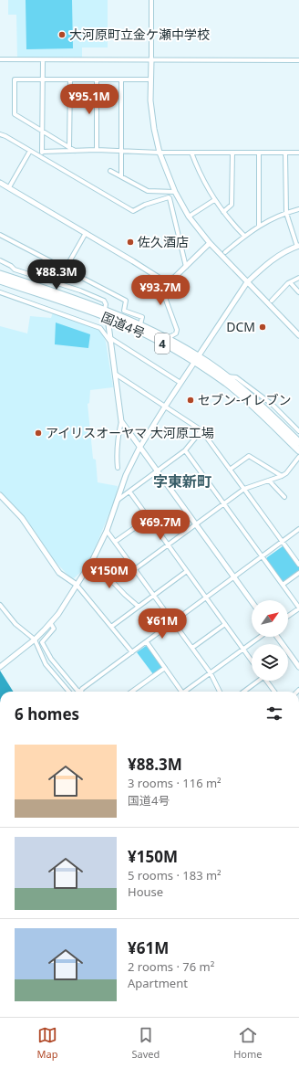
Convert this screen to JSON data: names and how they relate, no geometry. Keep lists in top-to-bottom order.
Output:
{
  "streets": {
    "highway": ["国道4号", "4"]
  },
  "districts": ["字東新町"],
  "places": [
    "大河原町立金ケ瀬中学校",
    "佐久酒店",
    "DCM",
    "セブン-イレブン",
    "アイリスオーヤマ 大河原工場"
  ],
  "north": "top right",
  "page": {
    "price": [
      "¥95.1M",
      "¥88.3M",
      "¥93.7M",
      "¥69.7M",
      "¥150M",
      "¥61M"
    ],
    "heading": "6 homes",
    "list": [
      {
        "name": "¥88.3M",
        "note": "3 rooms · 116 m² · 国道4号"
      },
      {
        "name": "¥150M",
        "note": "5 rooms · 183 m² · House"
      },
      {
        "name": "¥61M",
        "note": "2 rooms · 76 m² · Apartment"
      }
    ],
    "tabs": ["Map", "Saved", "Home"]
  }
}
